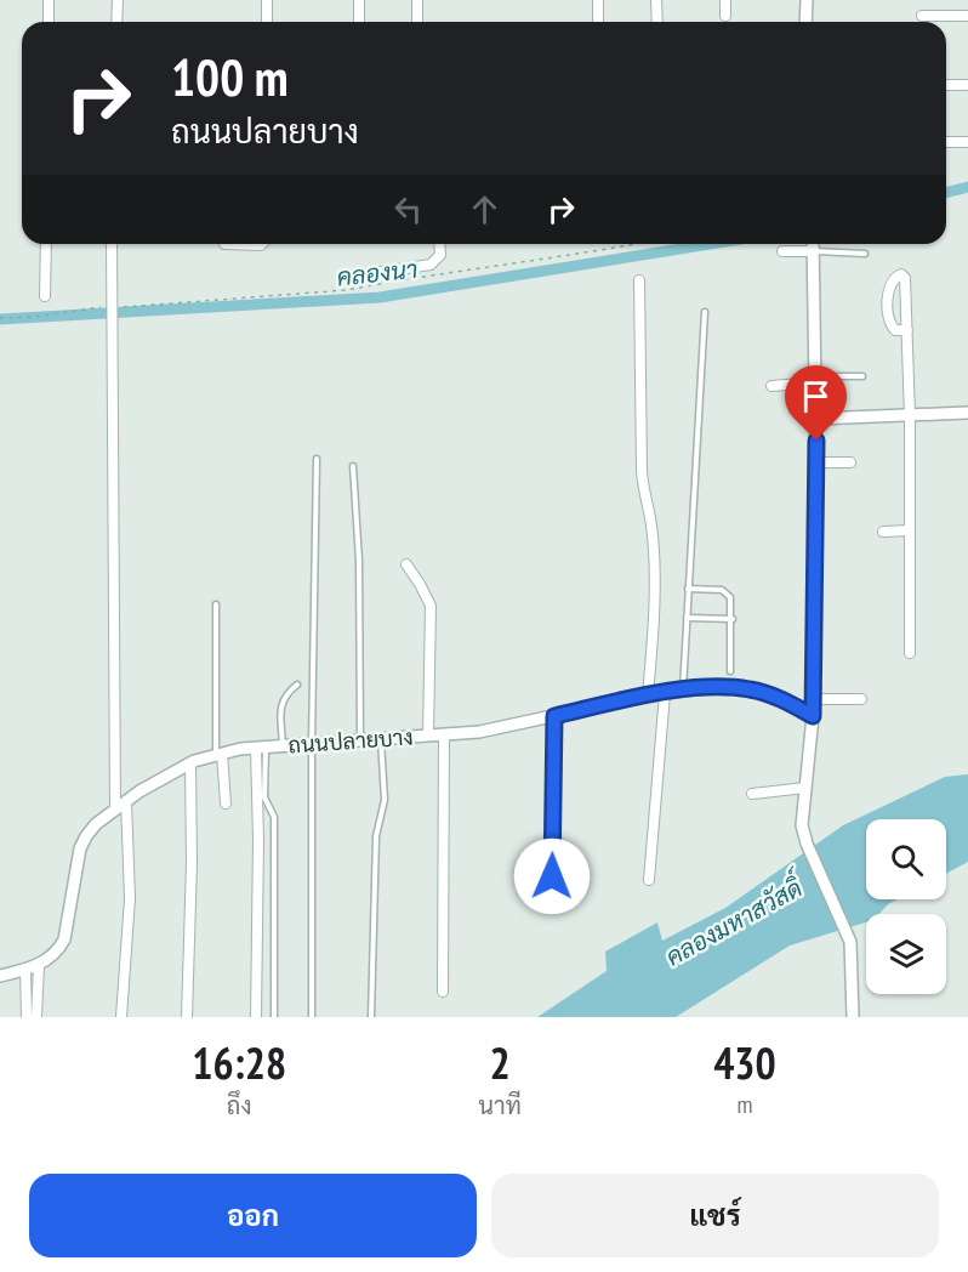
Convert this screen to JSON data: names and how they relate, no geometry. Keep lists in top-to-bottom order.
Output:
{
  "streets": {
    "street": ["ถนนปลายบาง"]
  },
  "water": ["คลองนา", "คลองมหาสวัสดิ์"],
  "page": {
    "turn": ["100 m", "ถนนปลายบาง"],
    "eta": [
      "16:28",
      "ถึง",
      "2",
      "นาที",
      "430",
      "m"
    ],
    "buttons": ["ออก", "แชร์"]
  }
}
